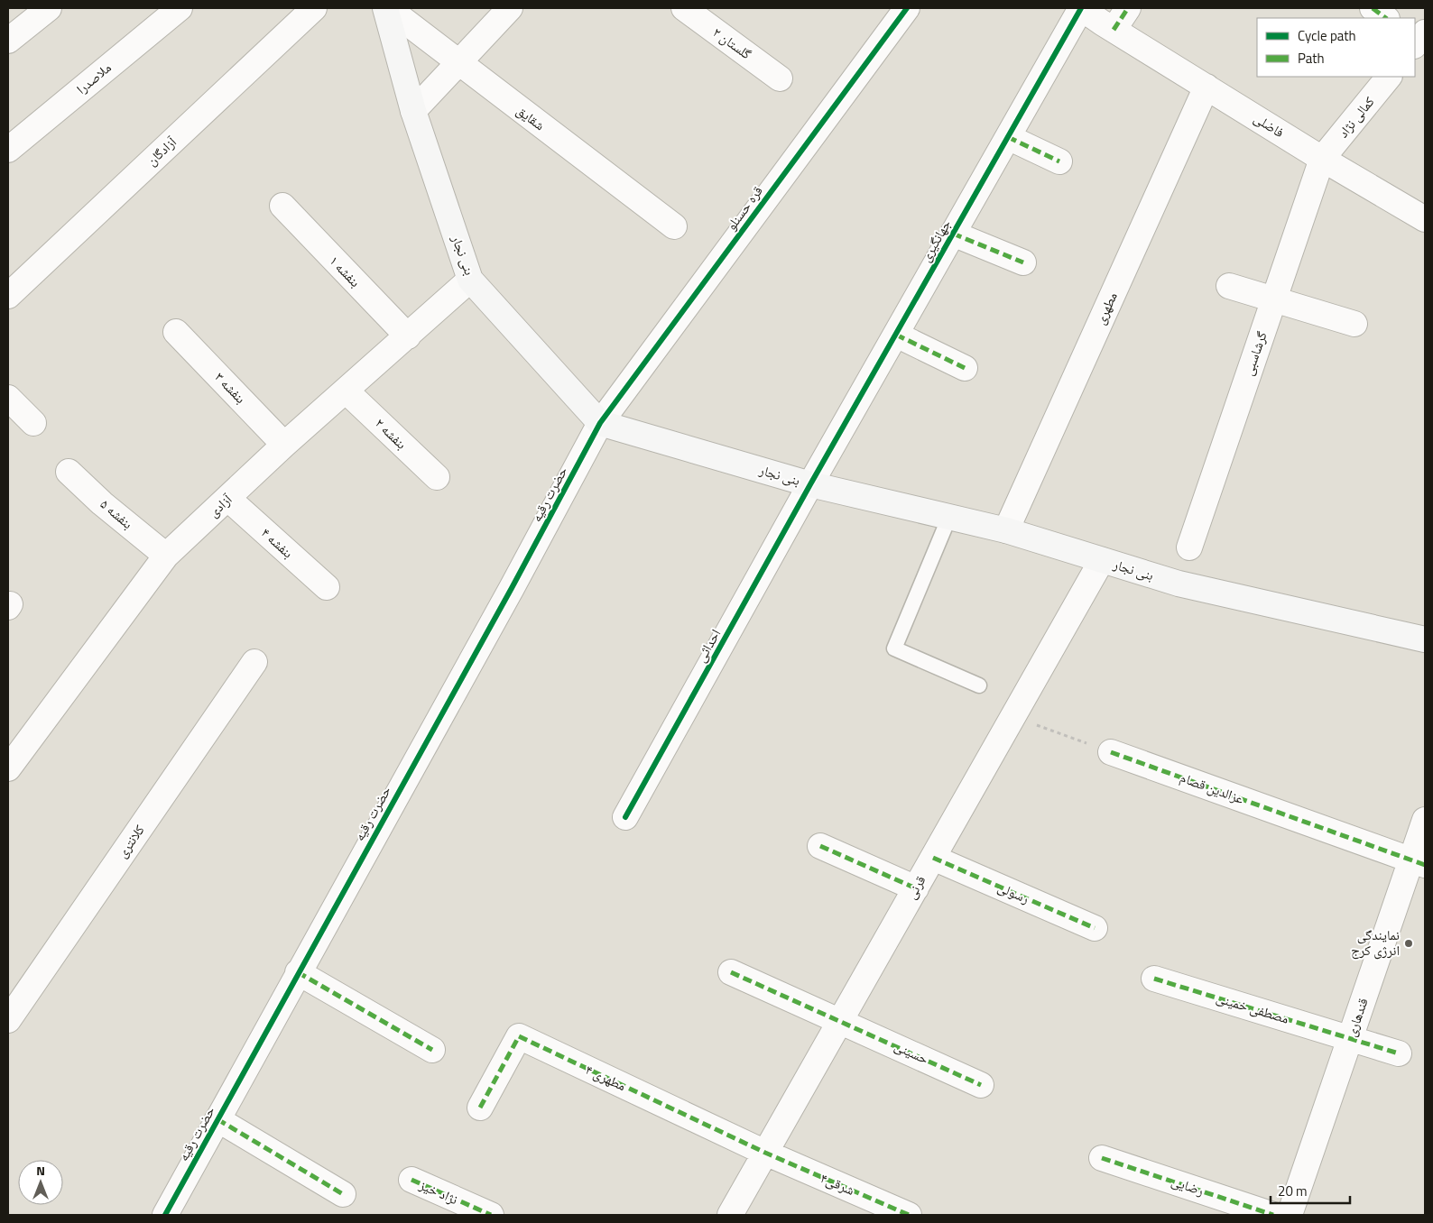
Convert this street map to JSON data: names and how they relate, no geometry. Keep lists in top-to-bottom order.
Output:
{
  "streets": {
    "main road": ["بنی نجار"],
    "street": [
      "گلستان ۲",
      "ملاصدرا",
      "کمالی نژاد",
      "شقایق",
      "فاضلی",
      "آزادگان",
      "قره حسنلو",
      "جهانگیری",
      "بنفشه ۱",
      "مطهری",
      "گرشاسبی",
      "بنفشه ۳",
      "بنفشه ۲",
      "حضرت رقیه",
      "آزادی",
      "بنفشه ۵",
      "بنفشه ۴",
      "احداثی",
      "عزالدین قصام",
      "کلانتری",
      "قرنی",
      "رسولی",
      "مصطفی خمینی",
      "قندهاری",
      "حسینی",
      "مطهری ۴",
      "۴شرقی",
      "رضایی",
      "نژاد خیز"
    ]
  },
  "crossings": [
    ["کمالی نژاد", "فاضلی"],
    ["کمالی نژاد", "گرشاسبی"],
    ["شقایق", "بنی نجار"],
    ["فاضلی", "جهانگیری"],
    ["فاضلی", "مطهری"],
    ["فاضلی", "گرشاسبی"],
    ["قره حسنلو", "بنی نجار"],
    ["قره حسنلو", "حضرت رقیه"],
    ["جهانگیری", "بنی نجار"],
    ["جهانگیری", "احداثی"],
    ["بنی نجار", "مطهری"],
    ["بنی نجار", "حضرت رقیه"],
    ["بنی نجار", "آزادی"],
    ["بنی نجار", "احداثی"],
    ["بنی نجار", "قرنی"],
    ["بنفشه ۱", "آزادی"],
    ["بنفشه ۳", "آزادی"],
    ["بنفشه ۲", "آزادی"],
    ["آزادی", "بنفشه ۵"],
    ["آزادی", "بنفشه ۴"],
    ["عزالدین قصام", "قندهاری"],
    ["قرنی", "رسولی"],
    ["قرنی", "حسینی"],
    ["قرنی", "مطهری ۴"],
    ["قرنی", "۴شرقی"],
    ["مصطفی خمینی", "قندهاری"],
    ["مطهری ۴", "۴شرقی"]
  ],
  "places": ["نمایندگی انرژی کرج"],
  "legend": ["Cycle path", "Path"],
  "scale_bar": "20 m",
  "north": "top"
}
